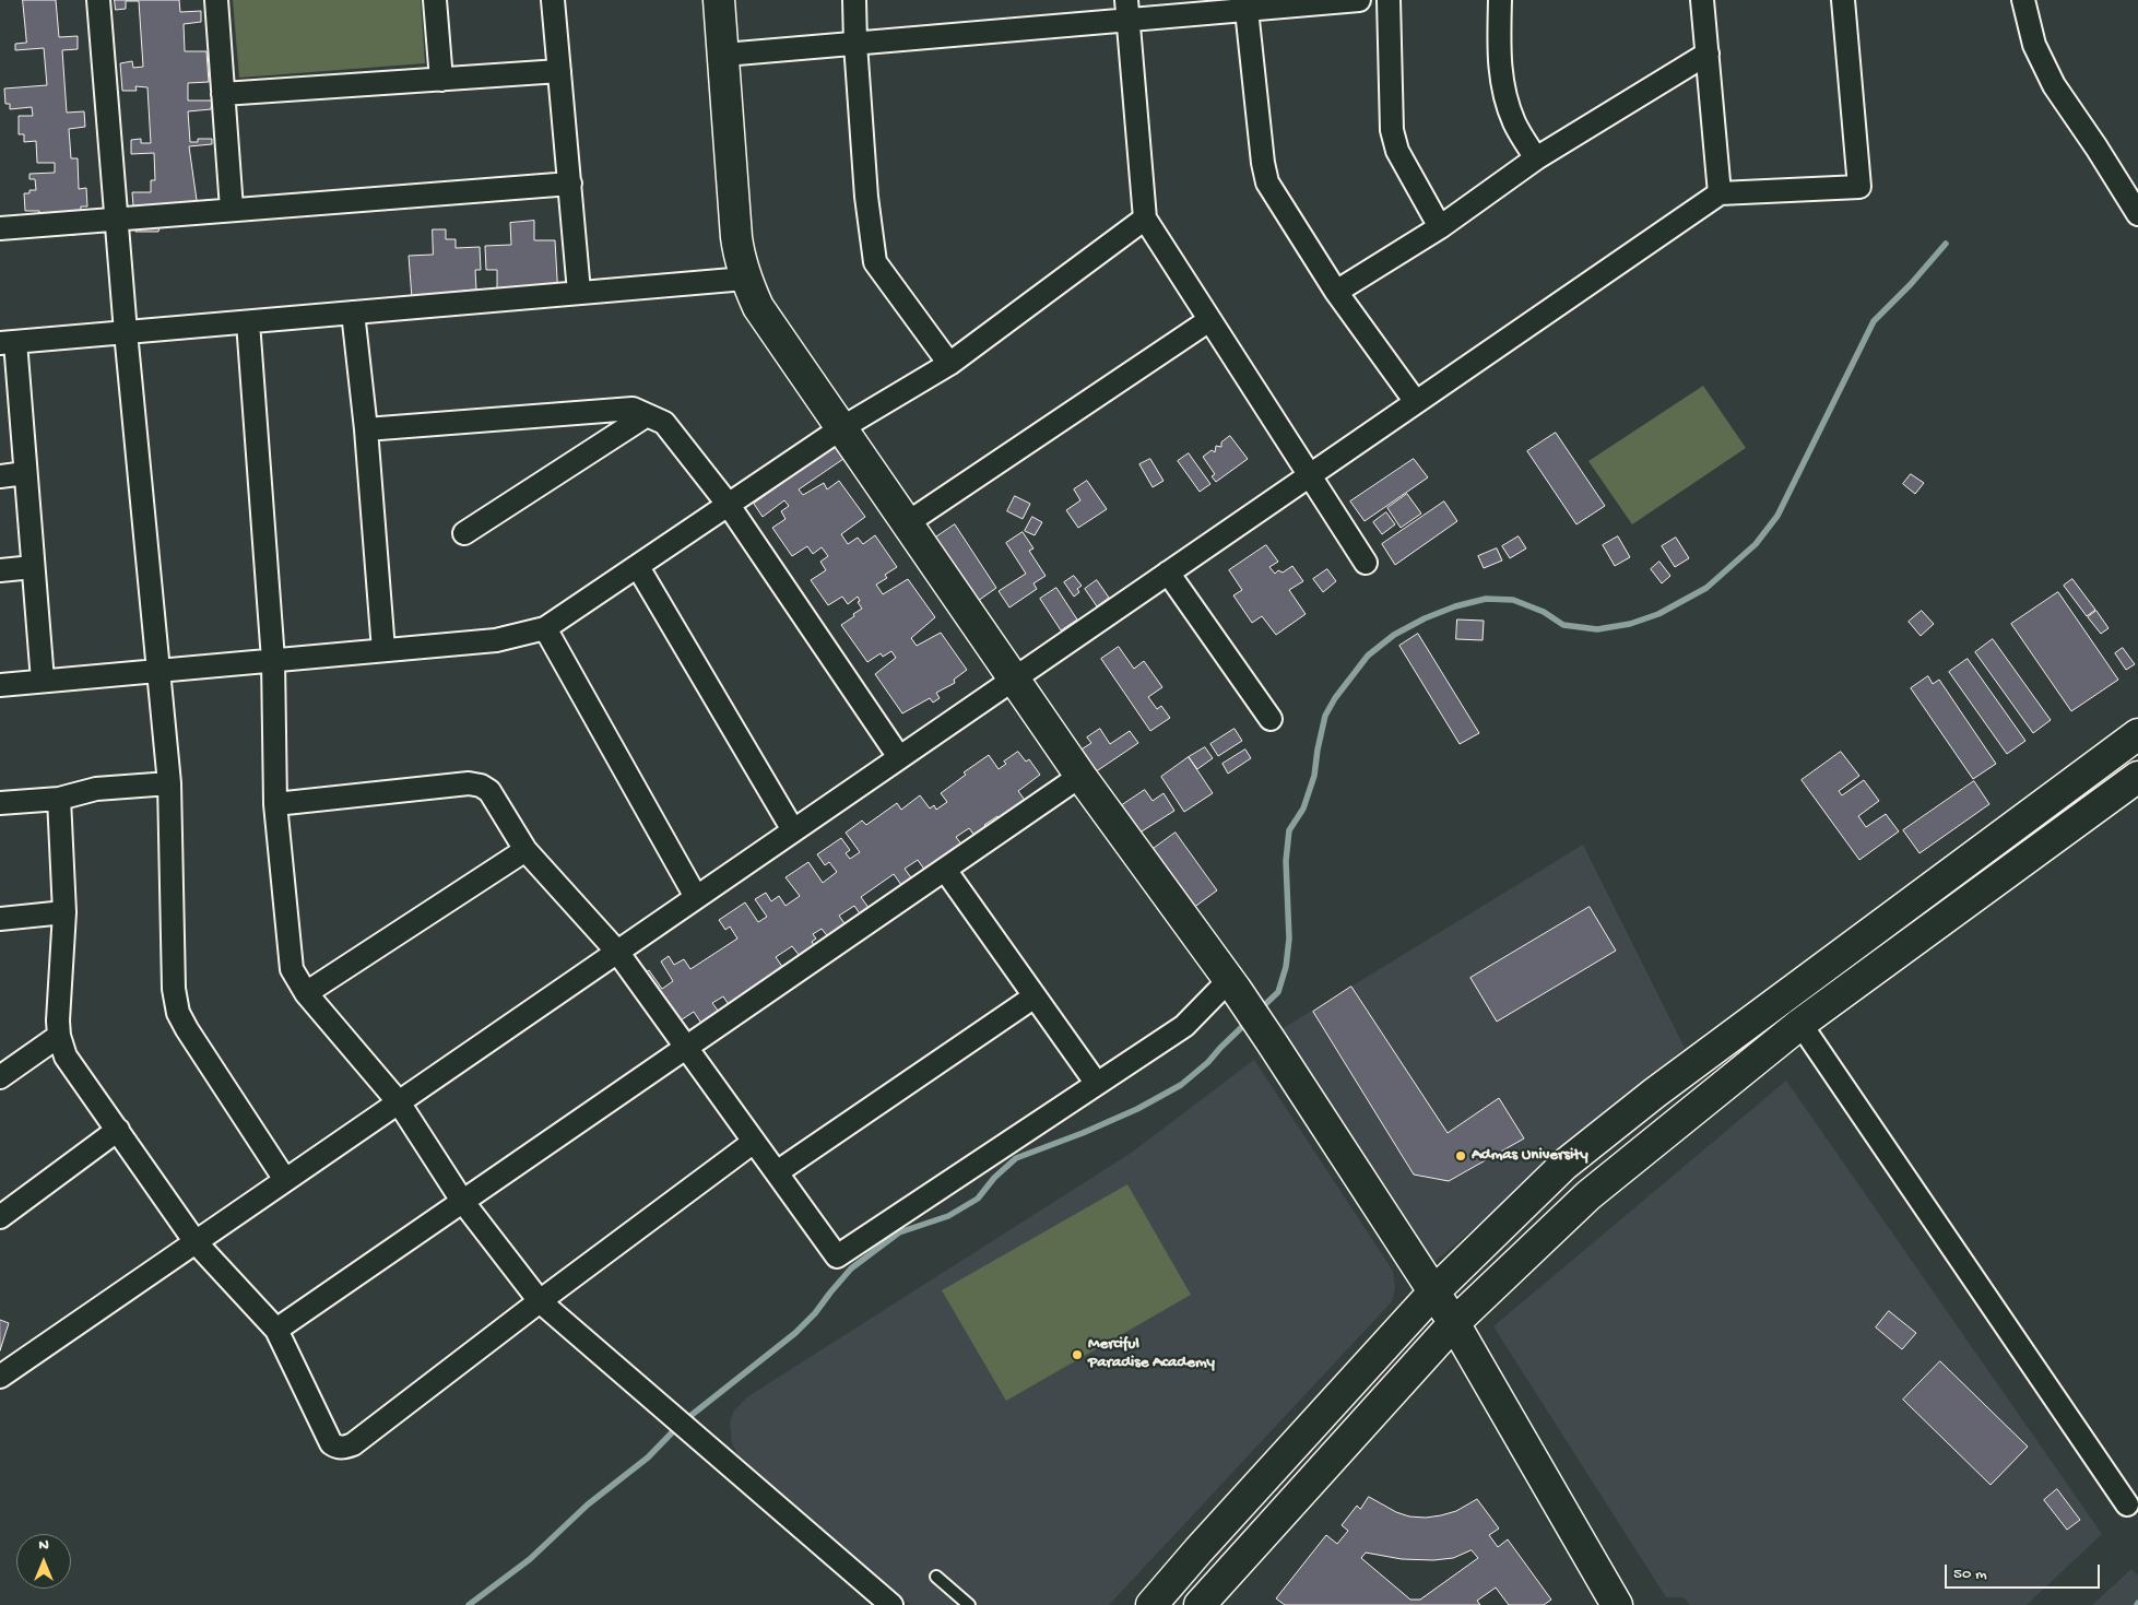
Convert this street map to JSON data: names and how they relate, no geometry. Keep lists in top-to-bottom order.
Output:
{
  "places": ["Admas University", "Merciful Paradise Academy"],
  "scale_bar": "50 m",
  "north": "top"
}
